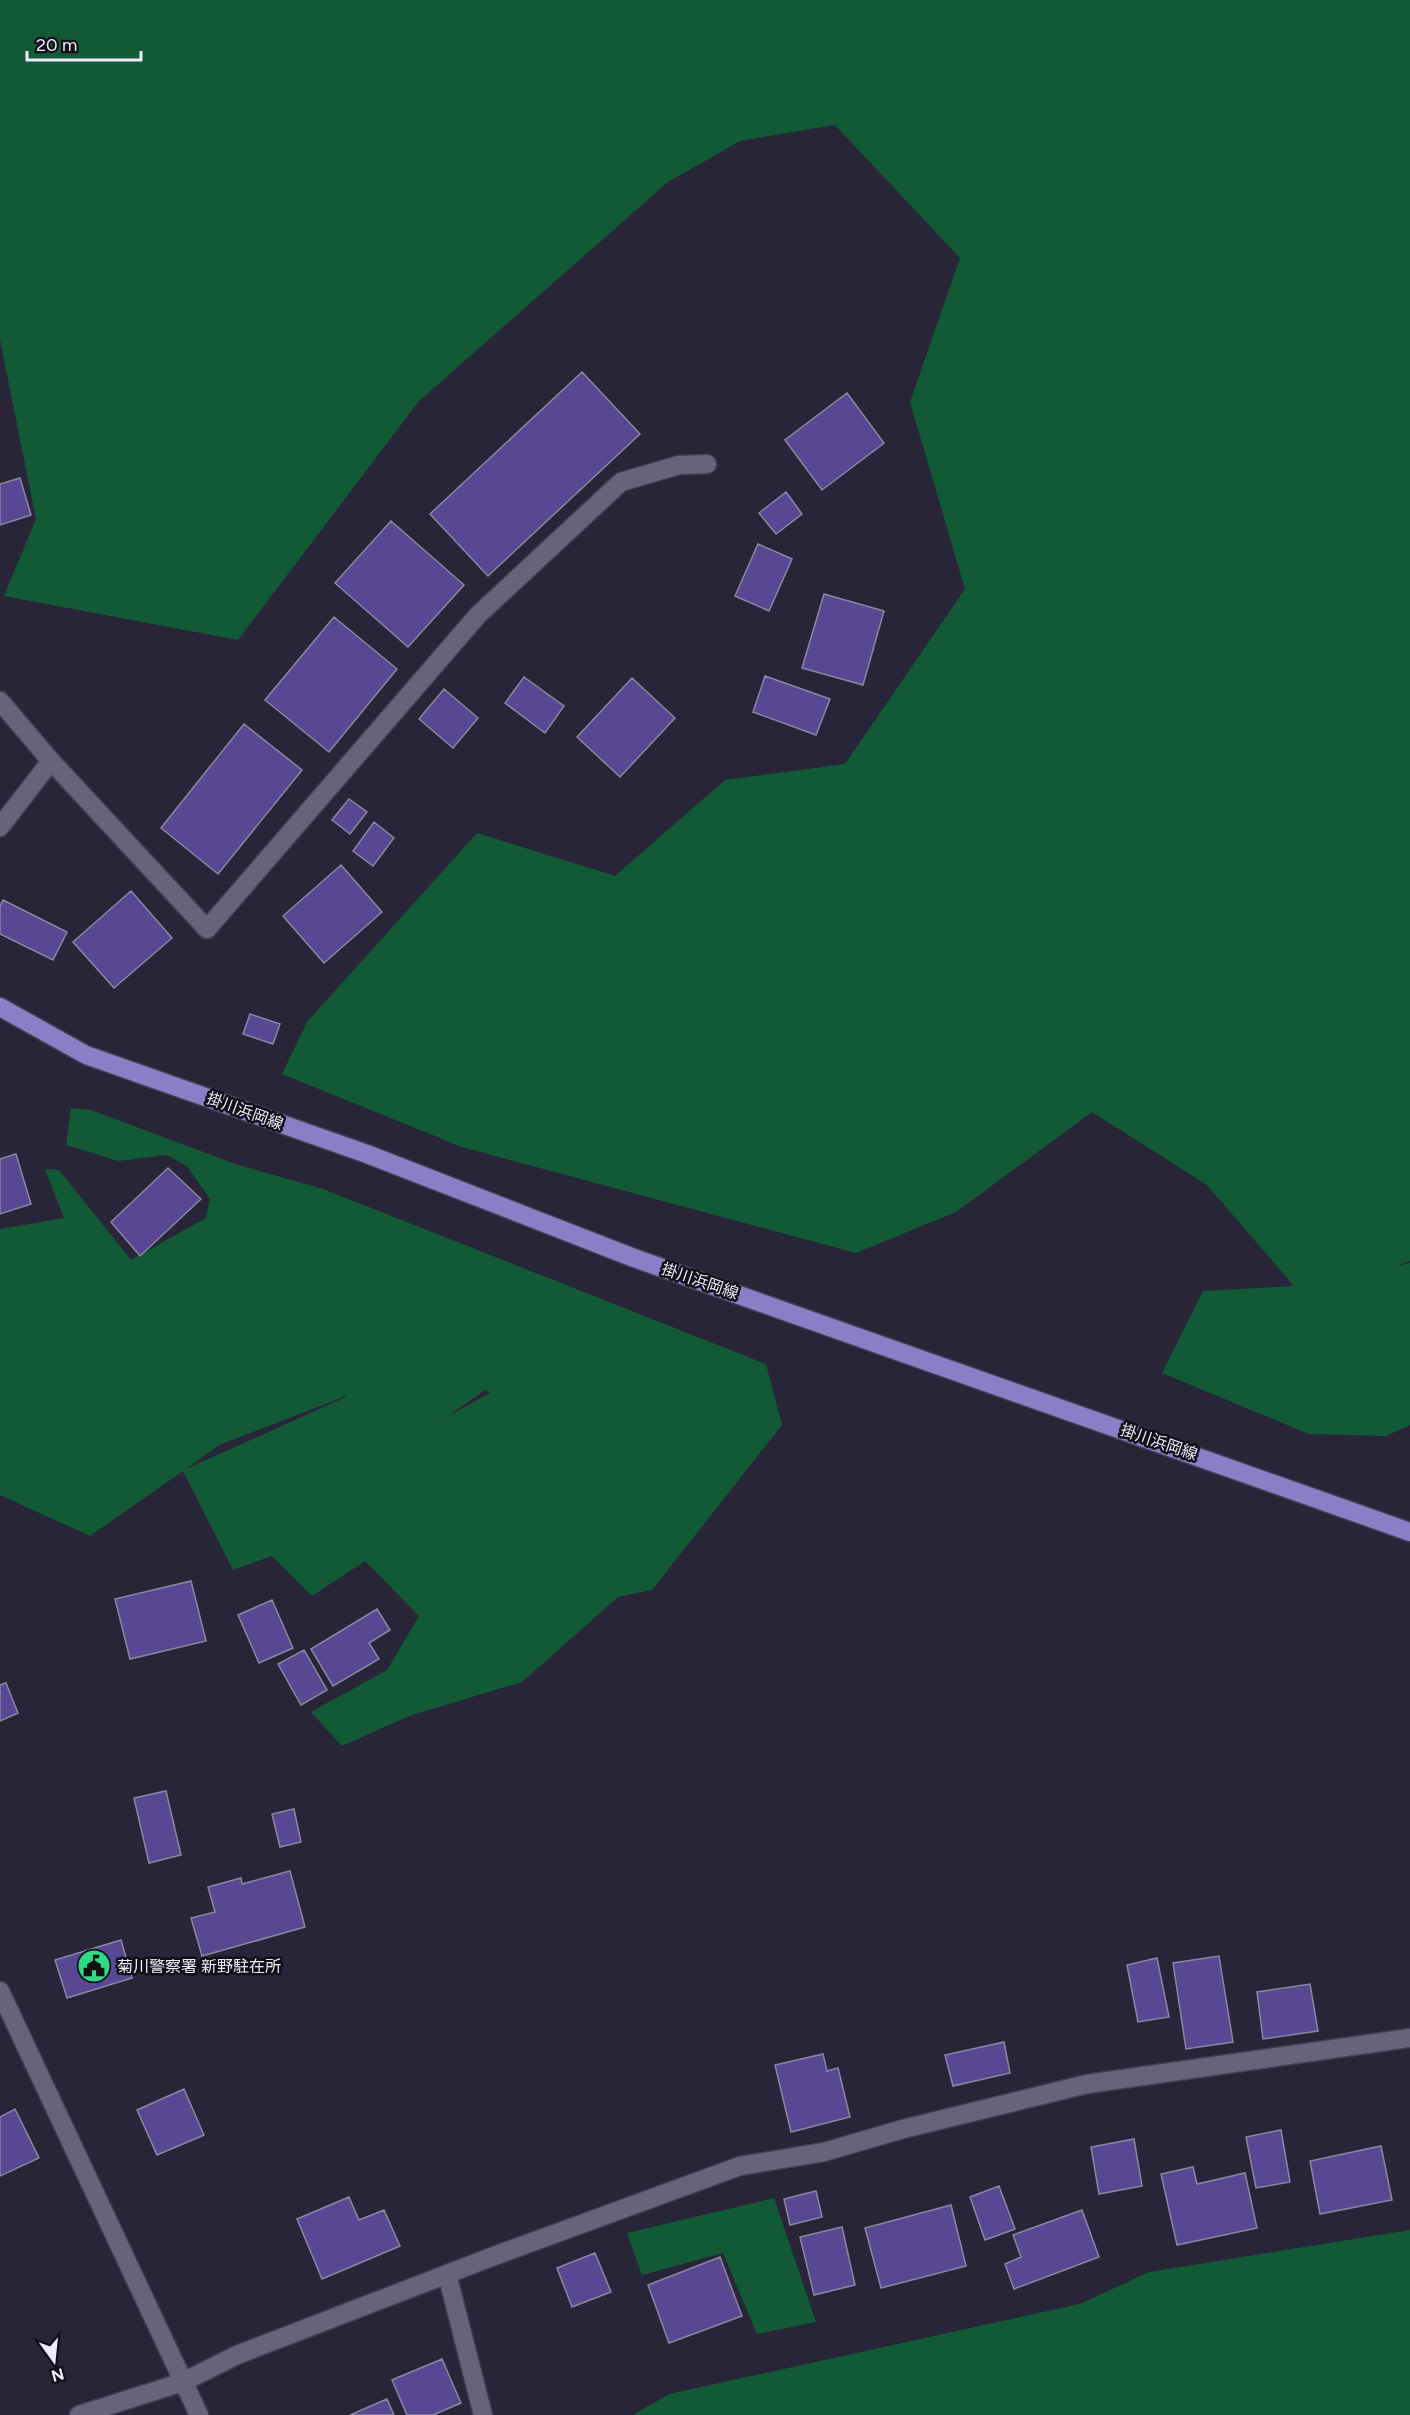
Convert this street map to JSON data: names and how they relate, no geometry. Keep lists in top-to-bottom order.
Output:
{
  "streets": {
    "main road": ["掛川浜岡線"]
  },
  "places": {
    "public building": ["菊川警察署 新野駐在所"]
  },
  "scale_bar": "20 m",
  "north": "bottom"
}
